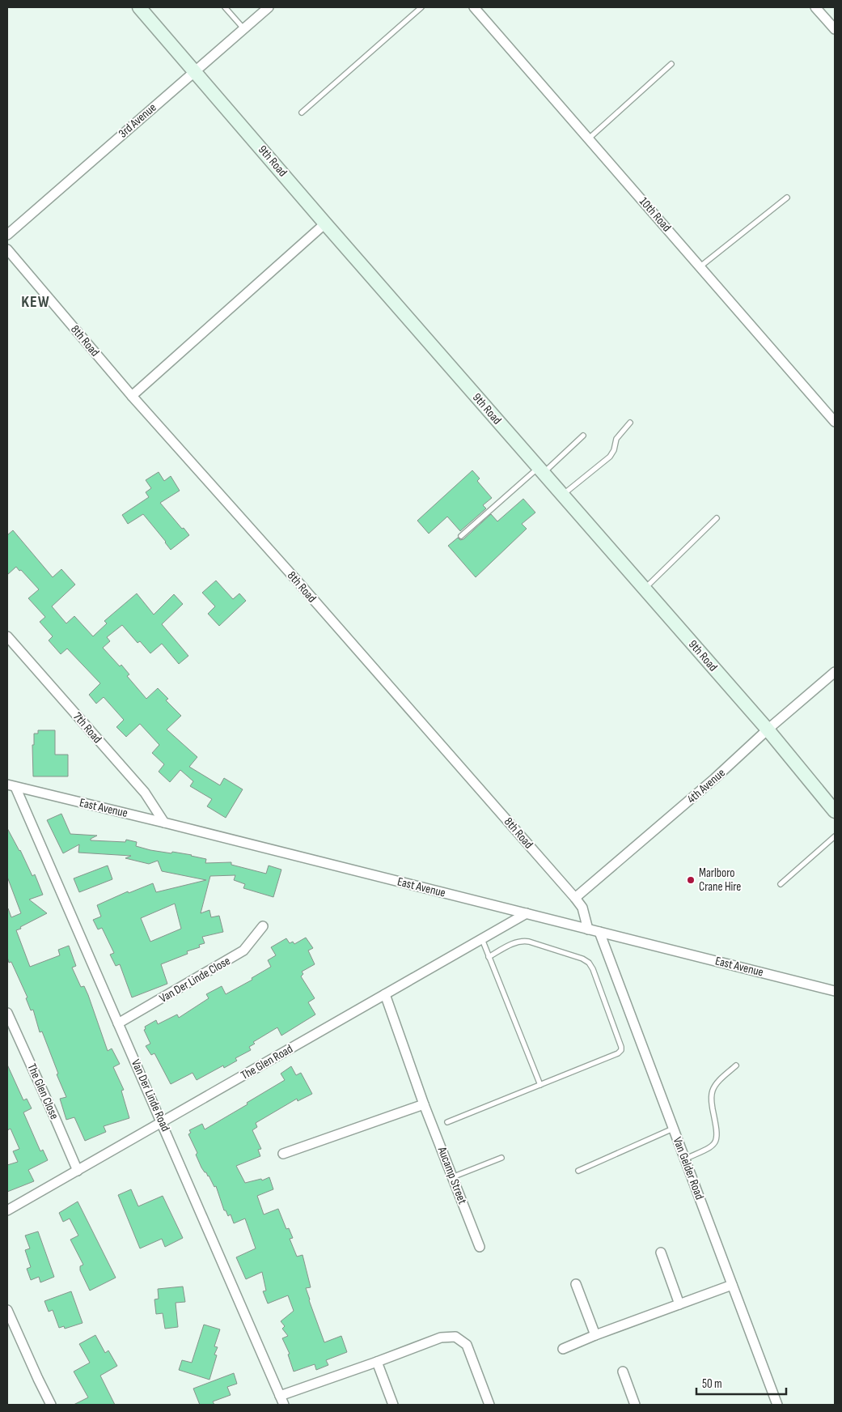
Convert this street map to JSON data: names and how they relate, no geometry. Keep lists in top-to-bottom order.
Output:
{
  "streets": {
    "main road": ["9th Road"],
    "street": [
      "3rd Avenue",
      "10th Road",
      "8th Road",
      "7th Road",
      "4th Avenue",
      "East Avenue",
      "Van Der Linde Close",
      "The Glen Road",
      "The Glen Close",
      "Van Der Linde Road",
      "Van Gelder Road",
      "Aucamp Street"
    ]
  },
  "crossings": [
    ["3rd Avenue", "9th Road"],
    ["9th Road", "4th Avenue"],
    ["8th Road", "4th Avenue"],
    ["8th Road", "East Avenue"],
    ["7th Road", "East Avenue"],
    ["East Avenue", "The Glen Road"],
    ["East Avenue", "Van Der Linde Road"],
    ["East Avenue", "Van Gelder Road"],
    ["Van Der Linde Close", "Van Der Linde Road"],
    ["The Glen Road", "The Glen Close"],
    ["The Glen Road", "Van Der Linde Road"],
    ["The Glen Road", "Aucamp Street"]
  ],
  "districts": ["KEW"],
  "places": ["Marlboro Crane Hire"],
  "scale_bar": "50 m"
}
